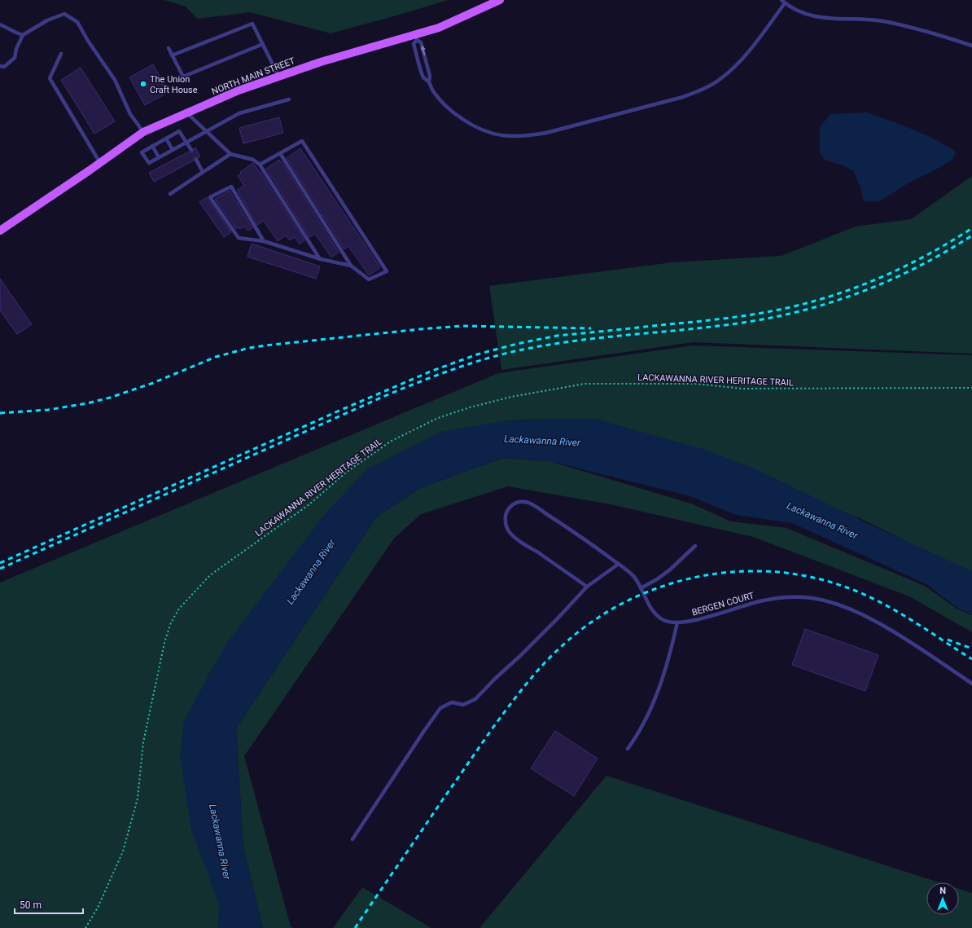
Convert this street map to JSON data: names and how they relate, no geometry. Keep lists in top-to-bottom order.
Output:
{
  "streets": {
    "main road": ["NORTH MAIN STREET"],
    "lane": ["BERGEN COURT"],
    "path": ["LACKAWANNA RIVER HERITAGE TRAIL"]
  },
  "water": ["Lackawanna River"],
  "places": ["The Union Craft House"],
  "scale_bar": "50 m",
  "north": "top"
}
